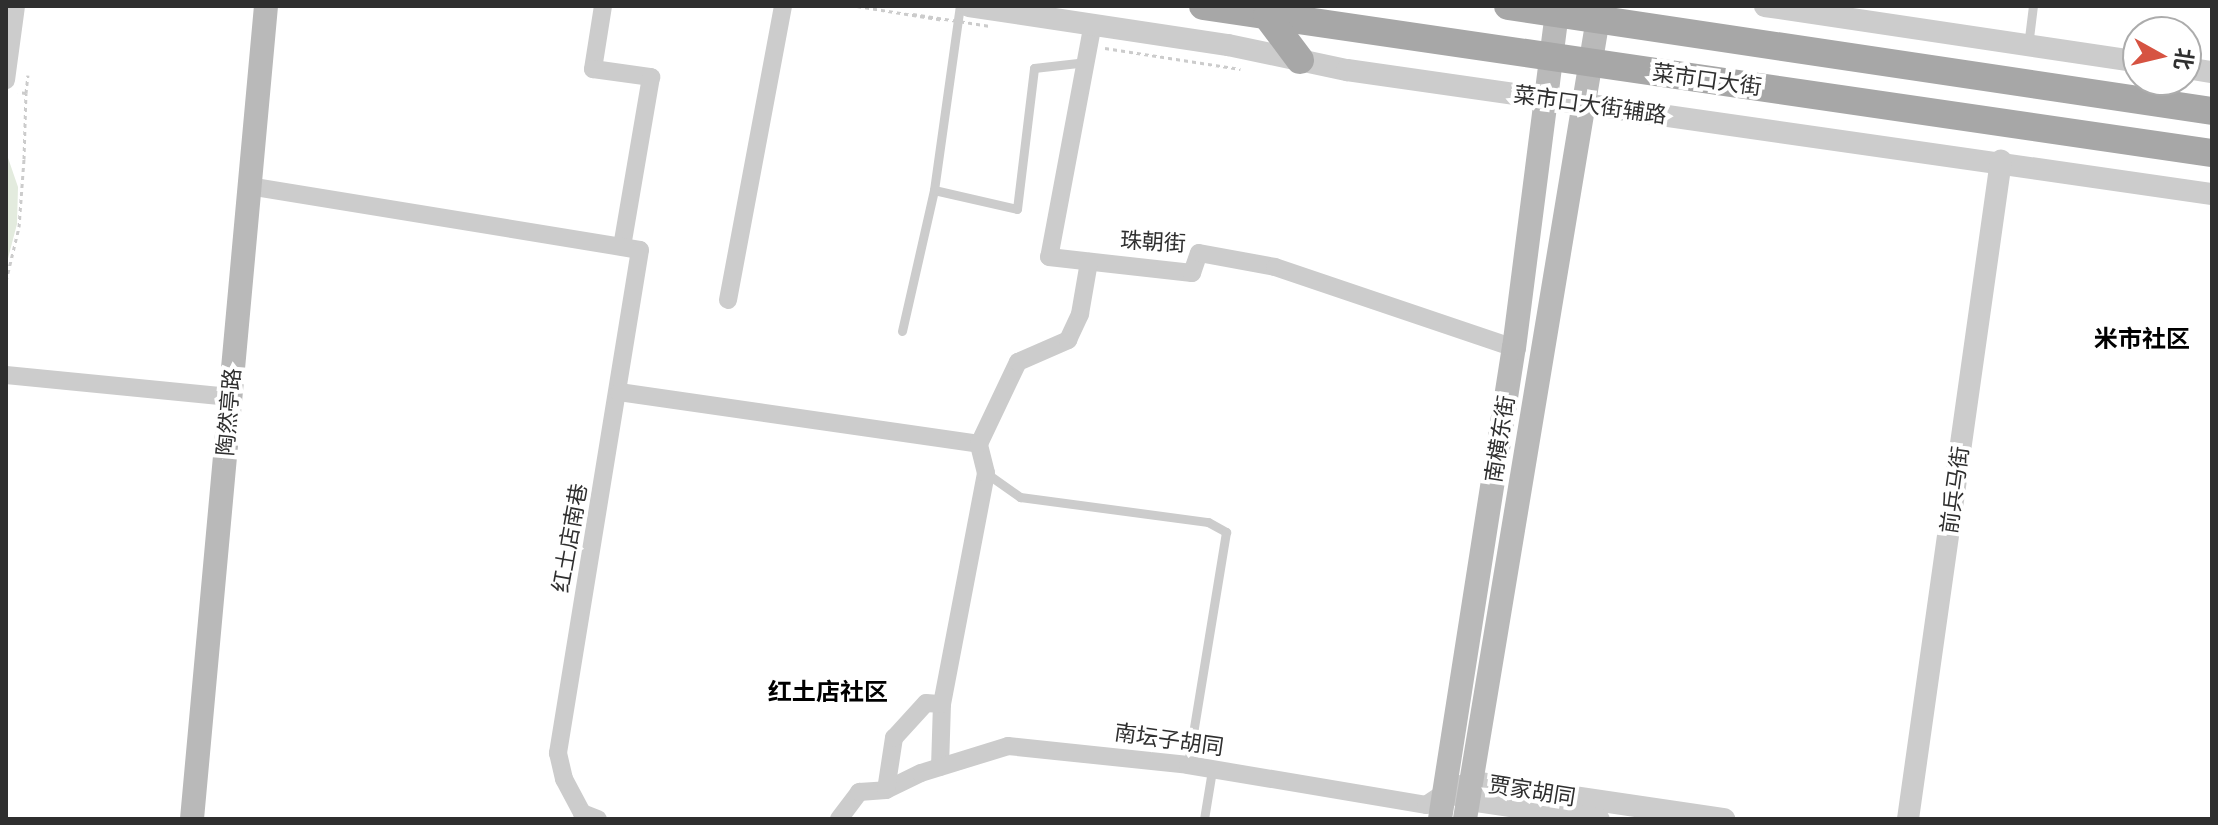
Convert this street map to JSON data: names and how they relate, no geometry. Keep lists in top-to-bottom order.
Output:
{
  "streets": {
    "main road": ["菜市口大街", "陶然亭路", "南横东街"],
    "street": [
      "菜市口大街辅路",
      "珠朝街",
      "前兵马街",
      "红土店南巷",
      "南坛子胡同",
      "贾家胡同"
    ]
  },
  "crossings": [
    ["菜市口大街", "南横东街"],
    ["菜市口大街辅路", "珠朝街"],
    ["菜市口大街辅路", "南横东街"],
    ["菜市口大街辅路", "前兵马街"],
    ["珠朝街", "南横东街"],
    ["南横东街", "南坛子胡同"],
    ["南横东街", "贾家胡同"],
    ["南坛子胡同", "贾家胡同"]
  ],
  "districts": ["米市社区", "红土店社区"],
  "north": "right"
}
